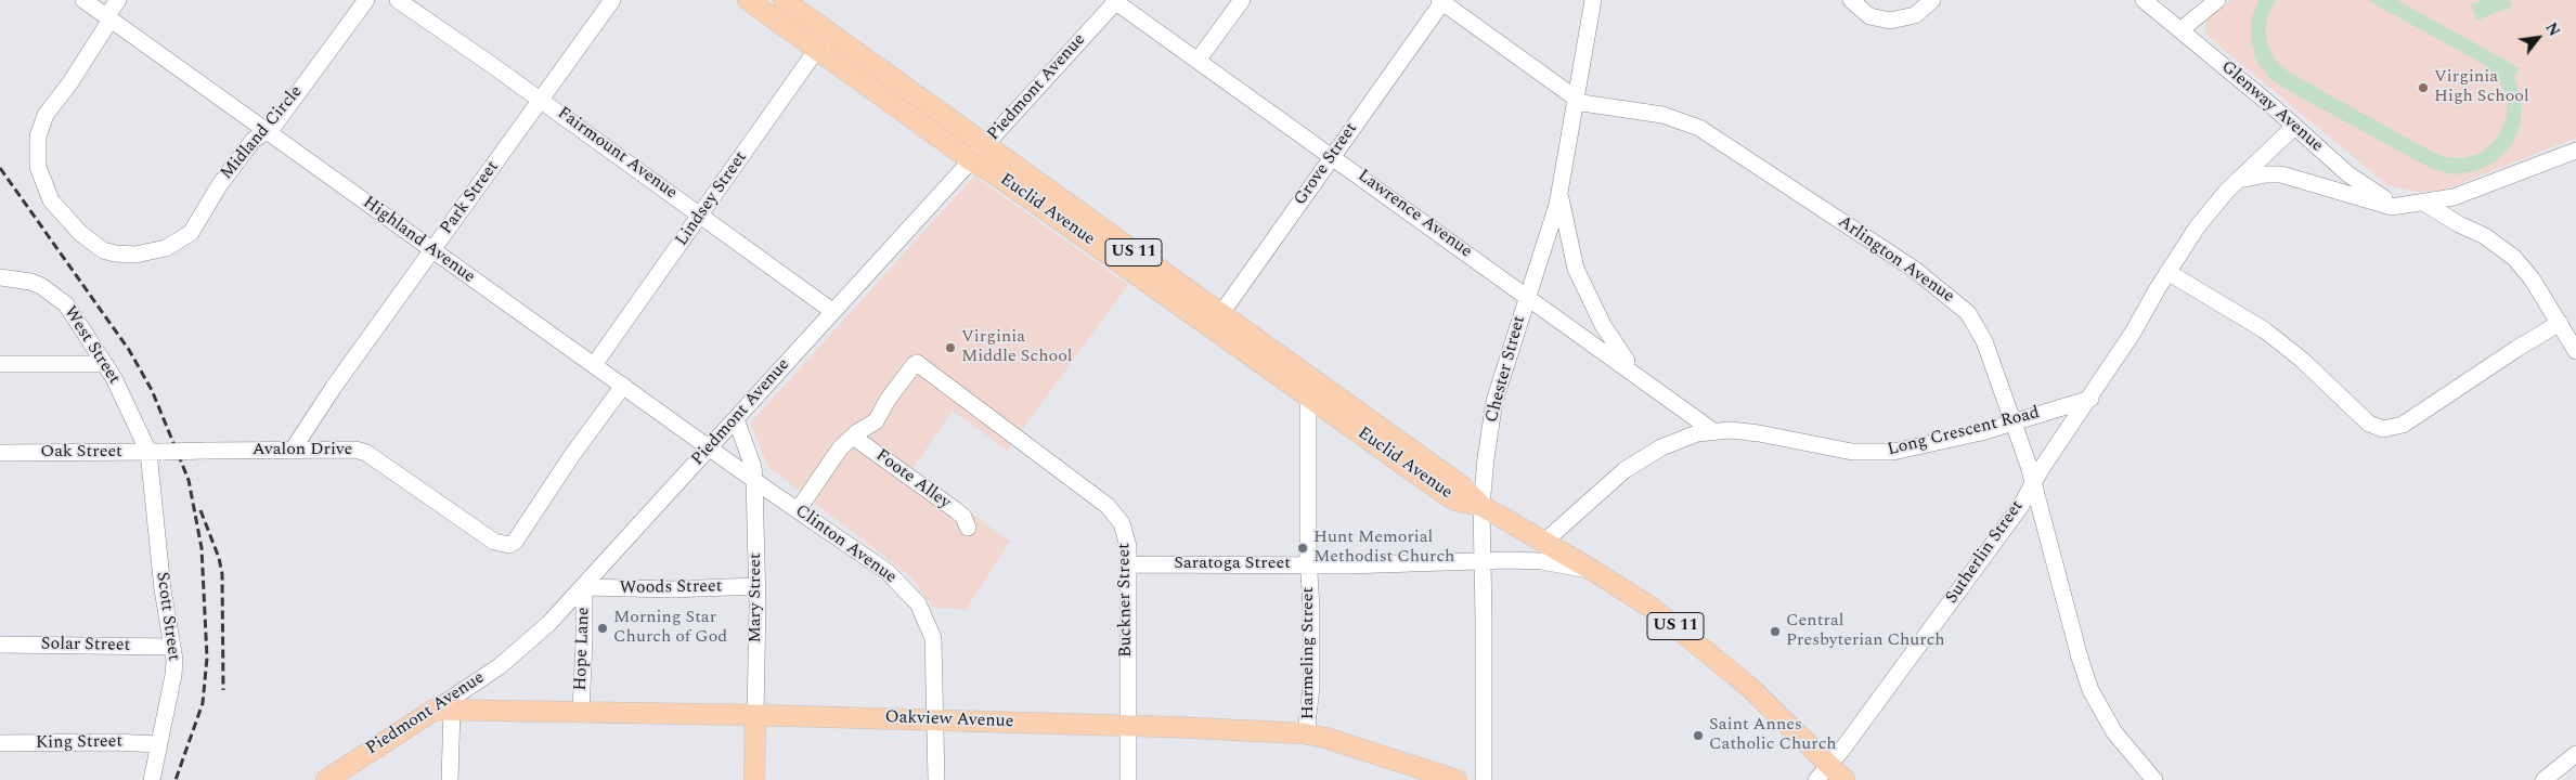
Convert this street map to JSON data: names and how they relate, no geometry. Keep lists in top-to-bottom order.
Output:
{
  "streets": {
    "main road": [
      "Piedmont Avenue",
      "Euclid Avenue",
      "US 11",
      "Mary Street",
      "Oakview Avenue"
    ],
    "street": [
      "Glenway Avenue",
      "Midland Circle",
      "Fairmount Avenue",
      "Grove Street",
      "Park Street",
      "Lindsey Street",
      "Lawrence Avenue",
      "Highland Avenue",
      "Arlington Avenue",
      "West Street",
      "Chester Street",
      "Long Crescent Road",
      "Avalon Drive",
      "Oak Street",
      "Foote Alley",
      "Clinton Avenue",
      "Sutherlin Street",
      "Saratoga Street",
      "Woods Street",
      "Buckner Street",
      "Scott Street",
      "Solar Street",
      "Hope Lane",
      "Harmeling Street",
      "King Street"
    ]
  },
  "crossings": [
    ["Piedmont Avenue", "Fairmount Avenue"],
    ["Piedmont Avenue", "Euclid Avenue"],
    ["Piedmont Avenue", "Lawrence Avenue"],
    ["Piedmont Avenue", "Highland Avenue"],
    ["Piedmont Avenue", "Woods Street"],
    ["Piedmont Avenue", "Mary Street"],
    ["Piedmont Avenue", "Hope Lane"],
    ["Piedmont Avenue", "Oakview Avenue"],
    ["Midland Circle", "Highland Avenue"],
    ["Fairmount Avenue", "Park Street"],
    ["Fairmount Avenue", "Lindsey Street"],
    ["Grove Street", "Euclid Avenue"],
    ["Grove Street", "Lawrence Avenue"],
    ["Grove Street", "Arlington Avenue"],
    ["Park Street", "Highland Avenue"],
    ["Park Street", "Avalon Drive"],
    ["Lindsey Street", "Euclid Avenue"],
    ["Lindsey Street", "Highland Avenue"],
    ["Euclid Avenue", "Chester Street"],
    ["Euclid Avenue", "Long Crescent Road"],
    ["Euclid Avenue", "Sutherlin Street"],
    ["Euclid Avenue", "Saratoga Street"],
    ["Euclid Avenue", "Harmeling Street"],
    ["Lawrence Avenue", "Chester Street"],
    ["Lawrence Avenue", "Long Crescent Road"],
    ["Highland Avenue", "Avalon Drive"],
    ["Highland Avenue", "Clinton Avenue"],
    ["Highland Avenue", "Mary Street"],
    ["Arlington Avenue", "Chester Street"],
    ["Arlington Avenue", "Long Crescent Road"],
    ["Arlington Avenue", "Sutherlin Street"],
    ["West Street", "Avalon Drive"],
    ["West Street", "Oak Street"],
    ["West Street", "Scott Street"],
    ["Chester Street", "Saratoga Street"],
    ["Long Crescent Road", "Sutherlin Street"],
    ["Avalon Drive", "Oak Street"],
    ["Avalon Drive", "Scott Street"],
    ["Oak Street", "Scott Street"],
    ["Foote Alley", "Buckner Street"],
    ["Clinton Avenue", "Mary Street"],
    ["Clinton Avenue", "Oakview Avenue"],
    ["Saratoga Street", "Buckner Street"],
    ["Saratoga Street", "Harmeling Street"],
    ["Woods Street", "Mary Street"],
    ["Woods Street", "Hope Lane"],
    ["Mary Street", "Oakview Avenue"],
    ["Buckner Street", "Oakview Avenue"],
    ["Scott Street", "Solar Street"],
    ["Scott Street", "King Street"],
    ["Hope Lane", "Oakview Avenue"],
    ["Harmeling Street", "Oakview Avenue"]
  ],
  "places": [
    "Virginia High School",
    "Virginia Middle School",
    "Hunt Memorial Methodist Church",
    "Morning Star Church of God",
    "Central Presbyterian Church",
    "Saint Annes Catholic Church"
  ],
  "north": "top right"
}
